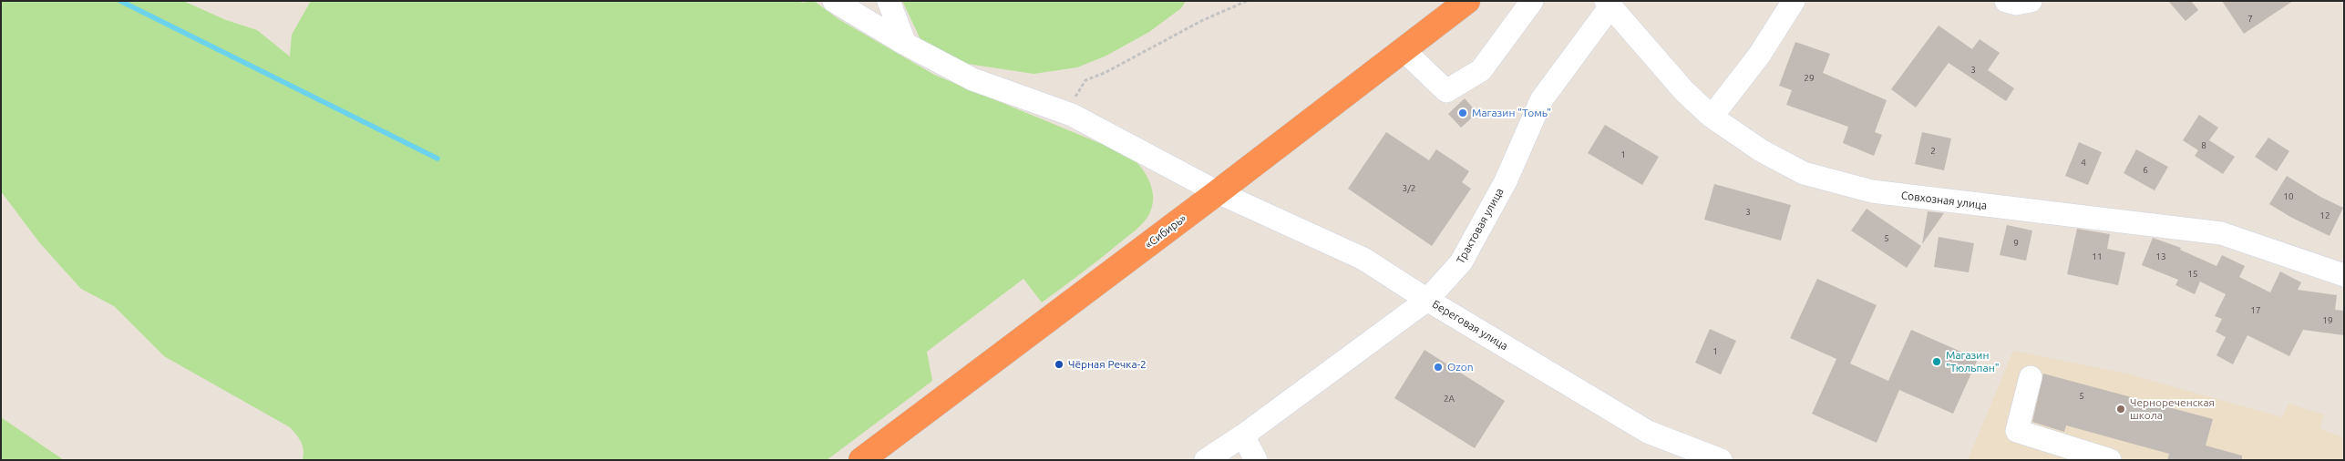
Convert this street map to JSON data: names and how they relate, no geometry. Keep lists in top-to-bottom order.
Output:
{
  "streets": {
    "highway": ["«Сибирь»"],
    "street": ["Совхозная улица", "Трактовая улица", "Береговая улица"]
  },
  "crossings": [
    ["Совхозная улица", "Трактовая улица"],
    ["Трактовая улица", "Береговая улица"],
    ["«Сибирь»", "Береговая улица"]
  ],
  "places": [
    "Магазин \"Томь\"",
    "Магазин \"Тюльпан\"",
    "Чёрная Речка-2",
    "Ozon",
    "Чернореченская школа"
  ],
  "house_numbers": [
    "7",
    "3",
    "29",
    "8",
    "2",
    "1",
    "4",
    "6",
    "3/2",
    "10",
    "3",
    "12",
    "5",
    "9",
    "11",
    "13",
    "15",
    "17",
    "19",
    "1",
    "5",
    "2А"
  ]
}
